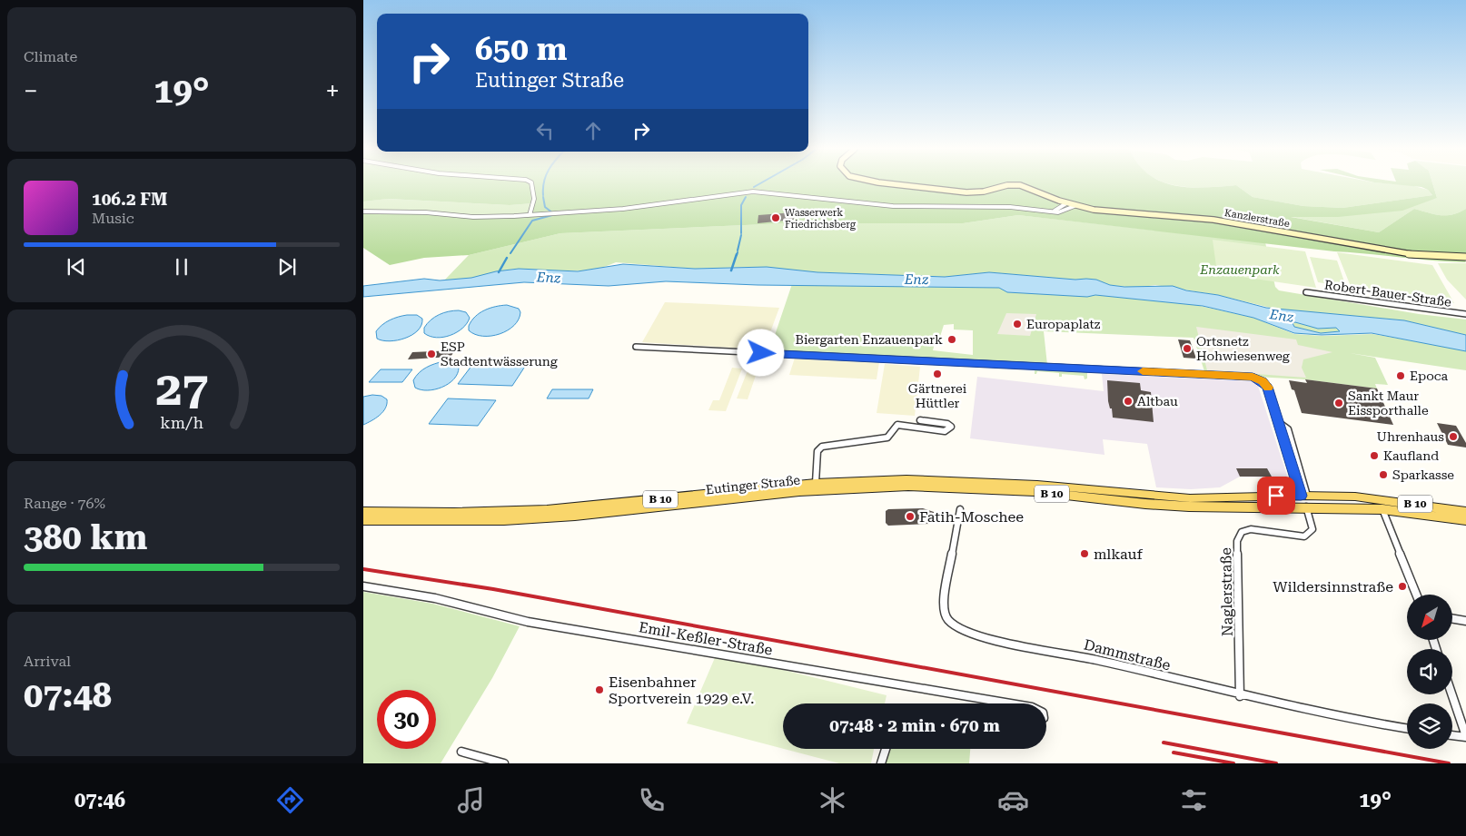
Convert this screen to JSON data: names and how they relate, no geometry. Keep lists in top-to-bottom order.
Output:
{
  "streets": {
    "main road": ["Kanzlerstraße", "Eutinger Straße", "B 10"],
    "street": [
      "Robert-Bauer-Straße",
      "Naglerstraße",
      "Emil-Keßler-Straße",
      "Dammstraße"
    ]
  },
  "crossings": [
    ["Eutinger Straße", "Naglerstraße"],
    ["Naglerstraße", "Dammstraße"]
  ],
  "water": ["Enz"],
  "parks": ["Enzauenpark"],
  "places": [
    "Wasserwerk Friedrichsberg",
    "Europaplatz",
    "Biergarten Enzauenpark",
    "Ortsnetz Hohwiesenweg",
    "ESP Stadtentwässerung",
    "Gärtnerei Hüttler",
    "Epoca",
    "Altbau",
    "Sankt Maur Eissporthalle",
    "Uhrenhaus",
    "Kaufland",
    "Sparkasse",
    "Fatih-Moschee",
    "mlkauf",
    "Wildersinnstraße",
    "Eisenbahner Sportverein 1929 e.V."
  ],
  "north": "bottom left",
  "page": {
    "tile": [
      "Climate",
      ["Range · 76%", "380 km"],
      ["Arrival", "07:48"]
    ],
    "turn": ["650 m", "Eutinger Straße"],
    "heat": ["−", "19°", "+"],
    "song": ["106.2 FM", "Music"],
    "limit": "30",
    "trip": "07:48 · 2 min · 670 m",
    "tabs": ["07:46", "19°"],
    "gauge": ["27", "km/h"]
  }
}
